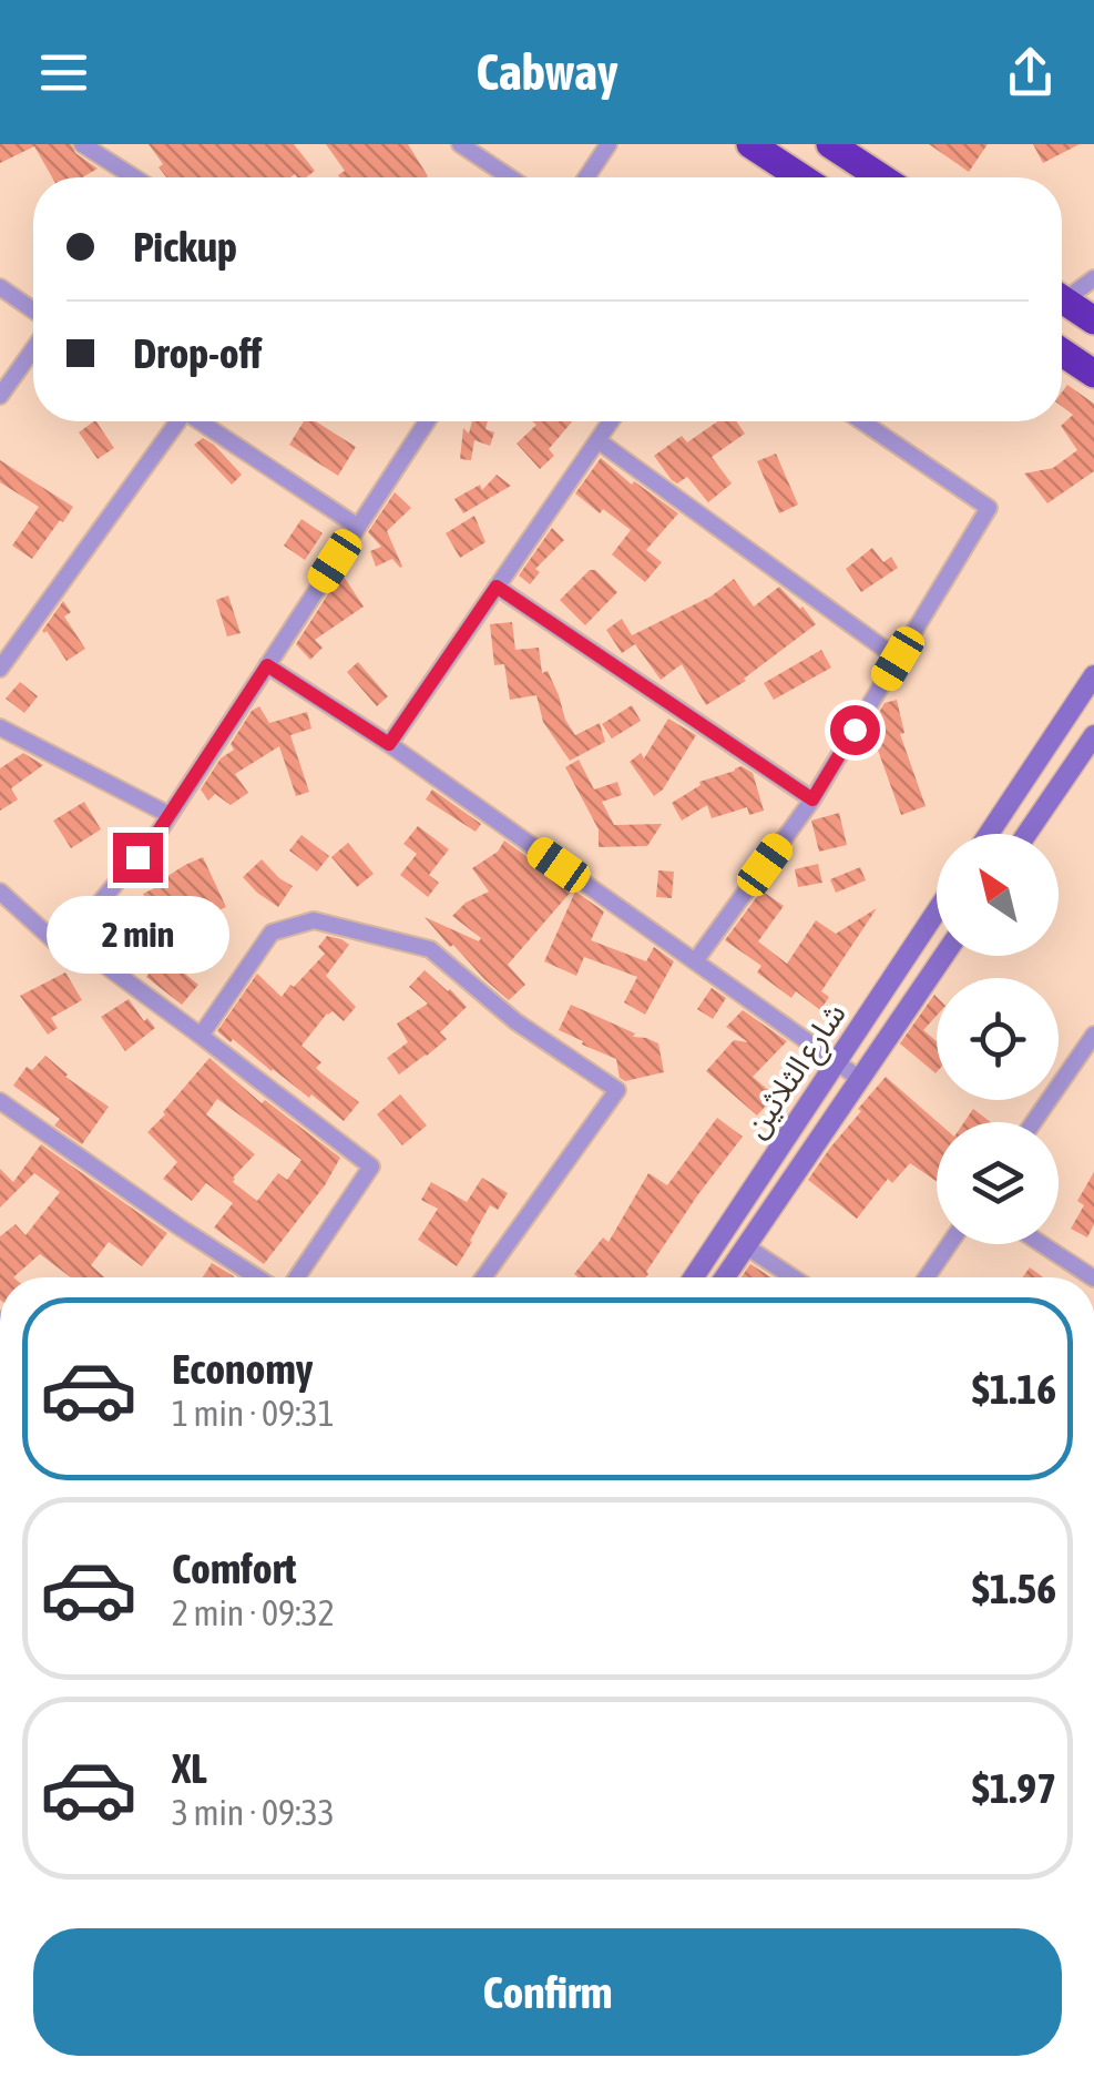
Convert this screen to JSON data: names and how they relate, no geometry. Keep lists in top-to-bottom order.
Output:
{
  "streets": {
    "street": ["شارع الثلاثين"]
  },
  "north": "top left",
  "page": {
    "header": "Cabway",
    "banner": ["Pickup", "Drop-off"],
    "bubble": "2 min",
    "list": [
      {
        "name": "Economy",
        "note": "1 min · 09:31",
        "value": "$1.16"
      },
      {
        "name": "Comfort",
        "note": "2 min · 09:32",
        "value": "$1.56"
      },
      {
        "name": "XL",
        "note": "3 min · 09:33",
        "value": "$1.97"
      }
    ],
    "buttons": "Confirm"
  }
}
